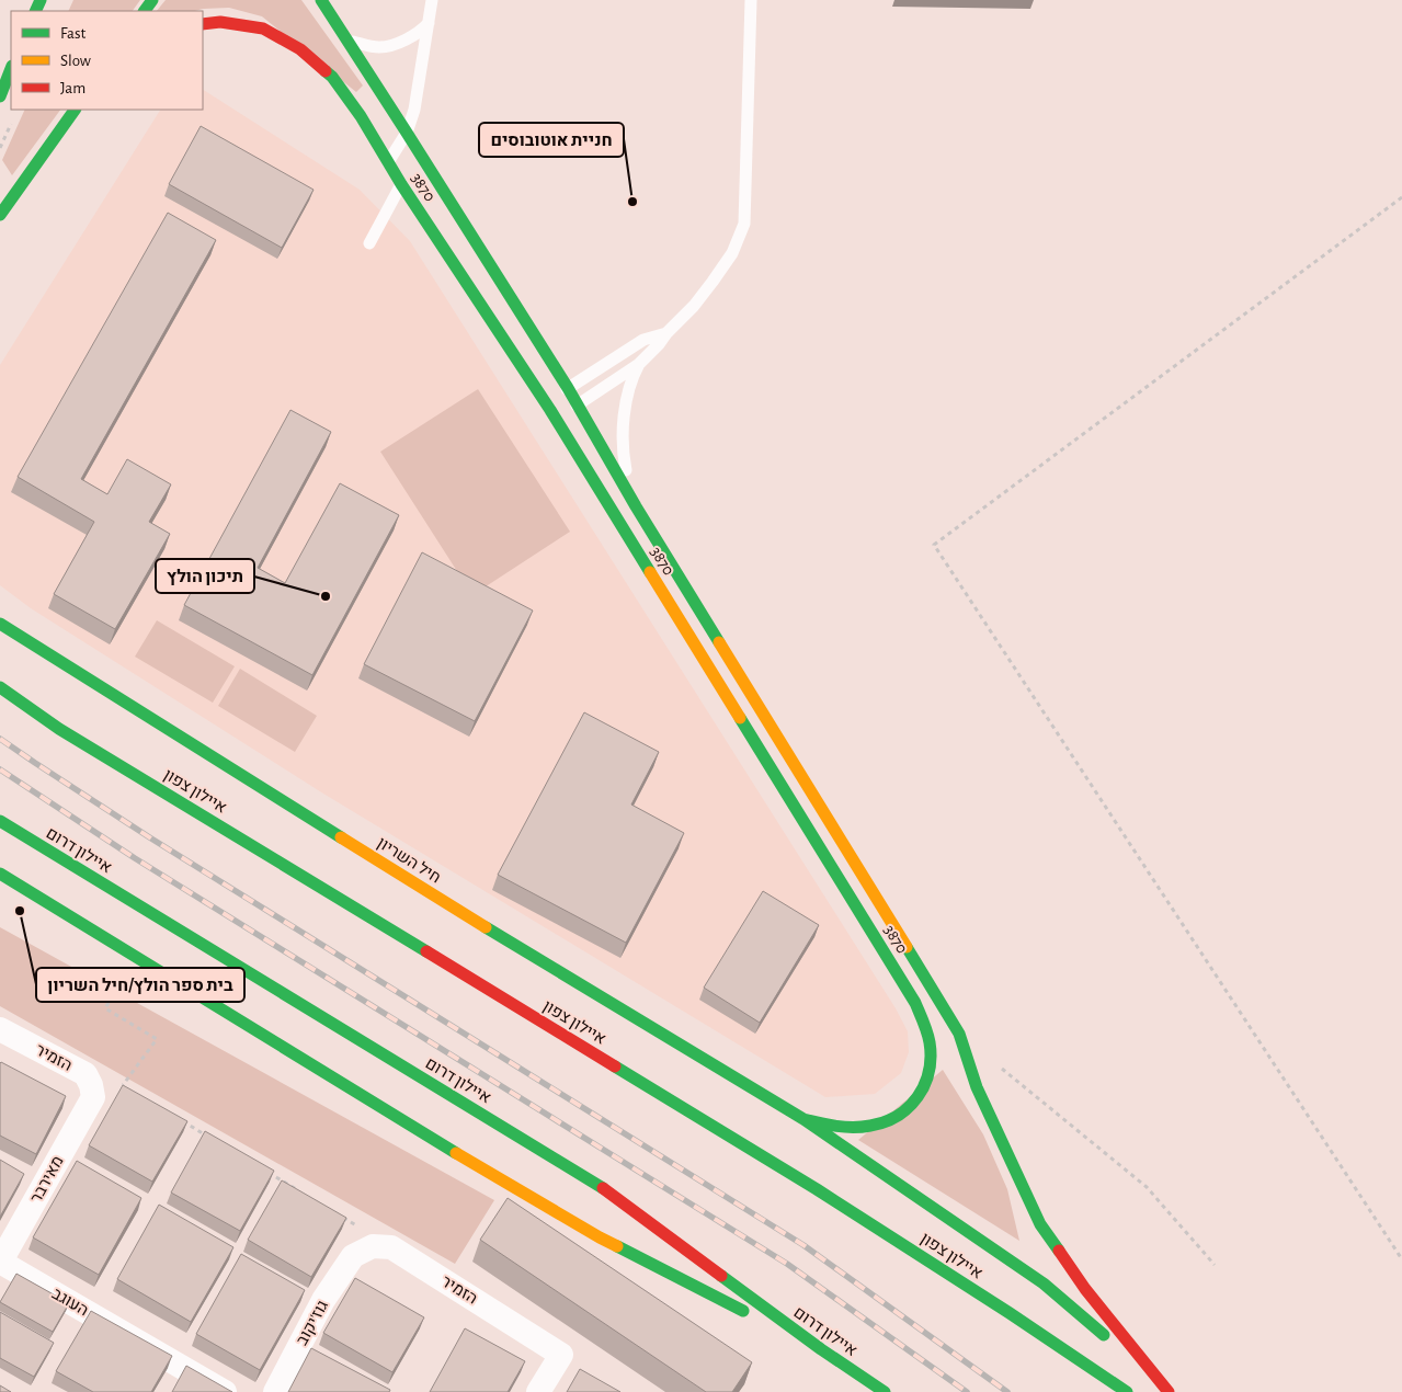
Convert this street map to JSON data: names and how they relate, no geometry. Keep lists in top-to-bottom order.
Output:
{
  "streets": {
    "main road": [
      "3870",
      "איילון צפון",
      "איילון דרום",
      "חיל השריון"
    ],
    "street": [
      "הזמיר",
      "מאירבר",
      "העוגב",
      "גוז'יקוב"
    ]
  },
  "crossings": [
    ["3870", "חיל השריון"],
    ["הזמיר", "מאירבר"],
    ["הזמיר", "גוז'יקוב"],
    ["מאירבר", "העוגב"]
  ],
  "places": ["חניית אוטובוסים", "תיכון הולץ", "בית ספר הולץ/חיל השריון"],
  "legend": ["Fast", "Slow", "Jam"]
}
